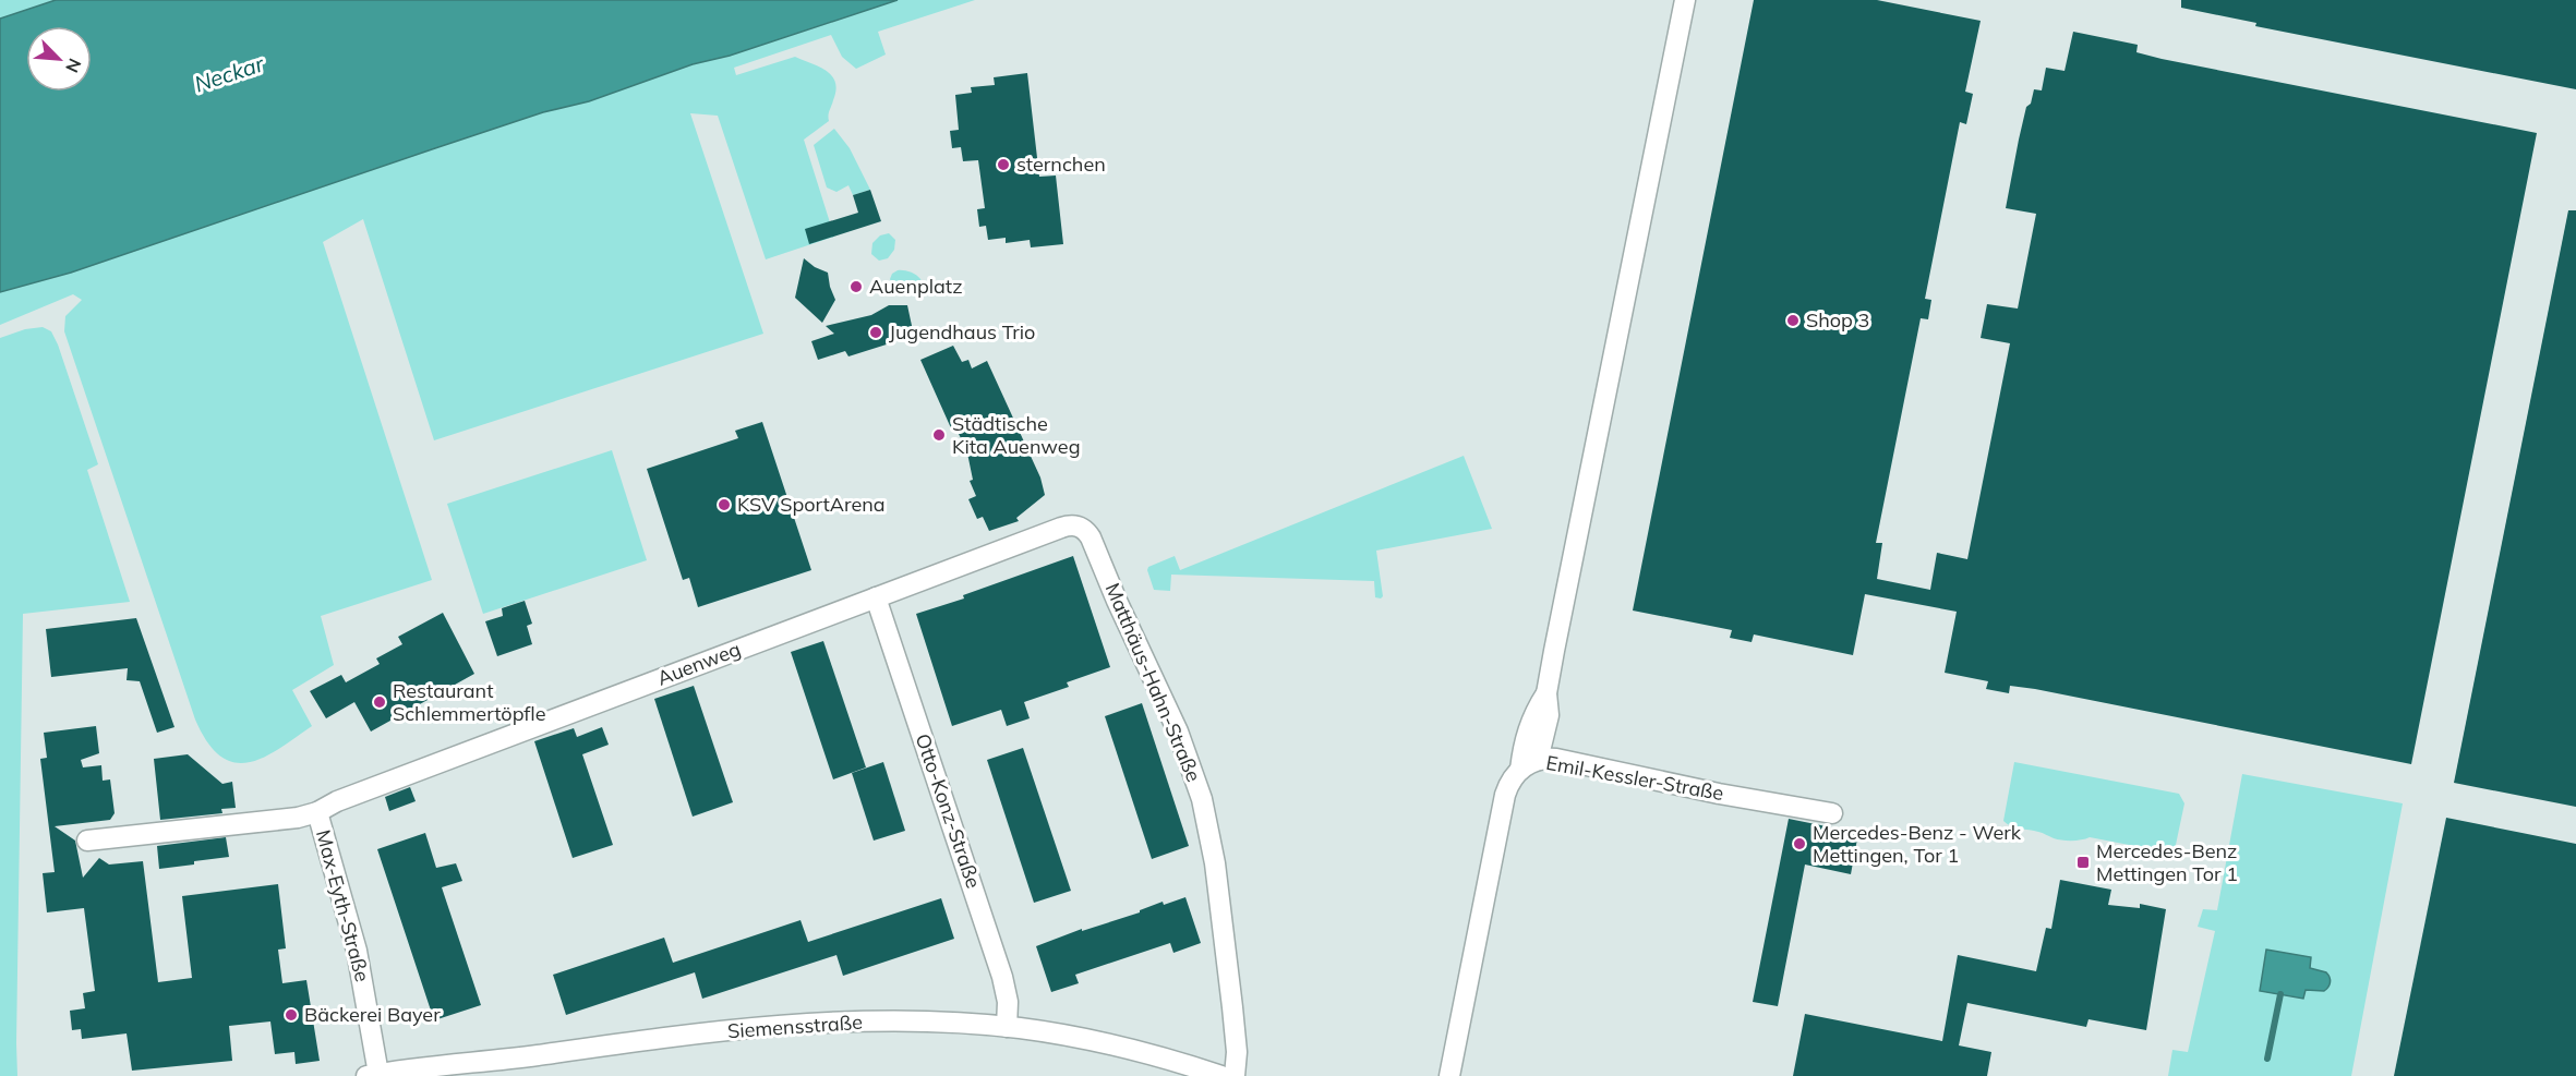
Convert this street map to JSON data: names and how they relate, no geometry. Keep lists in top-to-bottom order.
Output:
{
  "streets": {
    "street": [
      "Auenweg",
      "Matthäus-Hahn-Straße",
      "Emil-Kessler-Straße",
      "Otto-Konz-Straße",
      "Max-Eyth-Straße",
      "Siemensstraße"
    ]
  },
  "crossings": [
    ["Auenweg", "Matthäus-Hahn-Straße"],
    ["Auenweg", "Otto-Konz-Straße"],
    ["Auenweg", "Max-Eyth-Straße"],
    ["Otto-Konz-Straße", "Siemensstraße"],
    ["Max-Eyth-Straße", "Siemensstraße"]
  ],
  "water": ["Neckar"],
  "places": {
    "other": [
      "sternchen",
      "Auenplatz",
      "Shop 3",
      "Jugendhaus Trio",
      "Städtische Kita Auenweg",
      "KSV SportArena",
      "Restaurant Schlemmertöpfle",
      "Mercedes-Benz - Werk Mettingen, Tor 1",
      "Bäckerei Bayer"
    ],
    "transit": ["Mercedes-Benz Mettingen Tor 1"]
  },
  "north": "bottom right"
}
